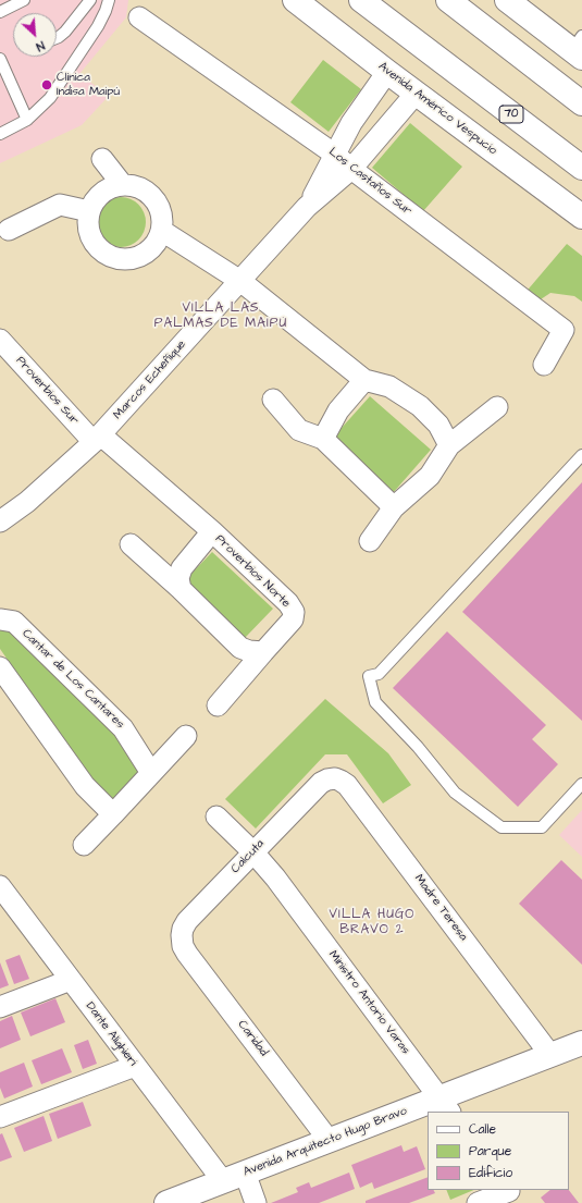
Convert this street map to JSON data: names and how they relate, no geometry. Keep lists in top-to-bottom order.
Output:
{
  "streets": {
    "main road": ["Avenida Américo Vespucio", "70", "Avenida Arquitecto Hugo Bravo"],
    "street": [
      "Los Castaños Sur",
      "Marcos Echeñique",
      "Proverbios Sur",
      "Proverbios Norte",
      "Cantar de Los Cantares",
      "Calcuta",
      "Madre Teresa",
      "Ministro Antorio Varas",
      "Dante Alighieri",
      "Caridad"
    ]
  },
  "crossings": [
    ["Avenida Américo Vespucio", "Marcos Echeñique"],
    ["Los Castaños Sur", "Marcos Echeñique"],
    ["Marcos Echeñique", "Proverbios Sur"],
    ["Marcos Echeñique", "Proverbios Norte"],
    ["Proverbios Sur", "Proverbios Norte"],
    ["Calcuta", "Madre Teresa"],
    ["Calcuta", "Ministro Antorio Varas"],
    ["Calcuta", "Caridad"],
    ["Madre Teresa", "Avenida Arquitecto Hugo Bravo"],
    ["Ministro Antorio Varas", "Avenida Arquitecto Hugo Bravo"],
    ["Dante Alighieri", "Avenida Arquitecto Hugo Bravo"],
    ["Caridad", "Avenida Arquitecto Hugo Bravo"]
  ],
  "districts": ["VILLA LAS PALMAS DE MAIPÚ", "VILLA HUGO BRAVO 2"],
  "places": ["Clínica Indisa Maipú"],
  "legend": ["Calle", "Parque", "Edificio"],
  "north": "bottom right"
}
